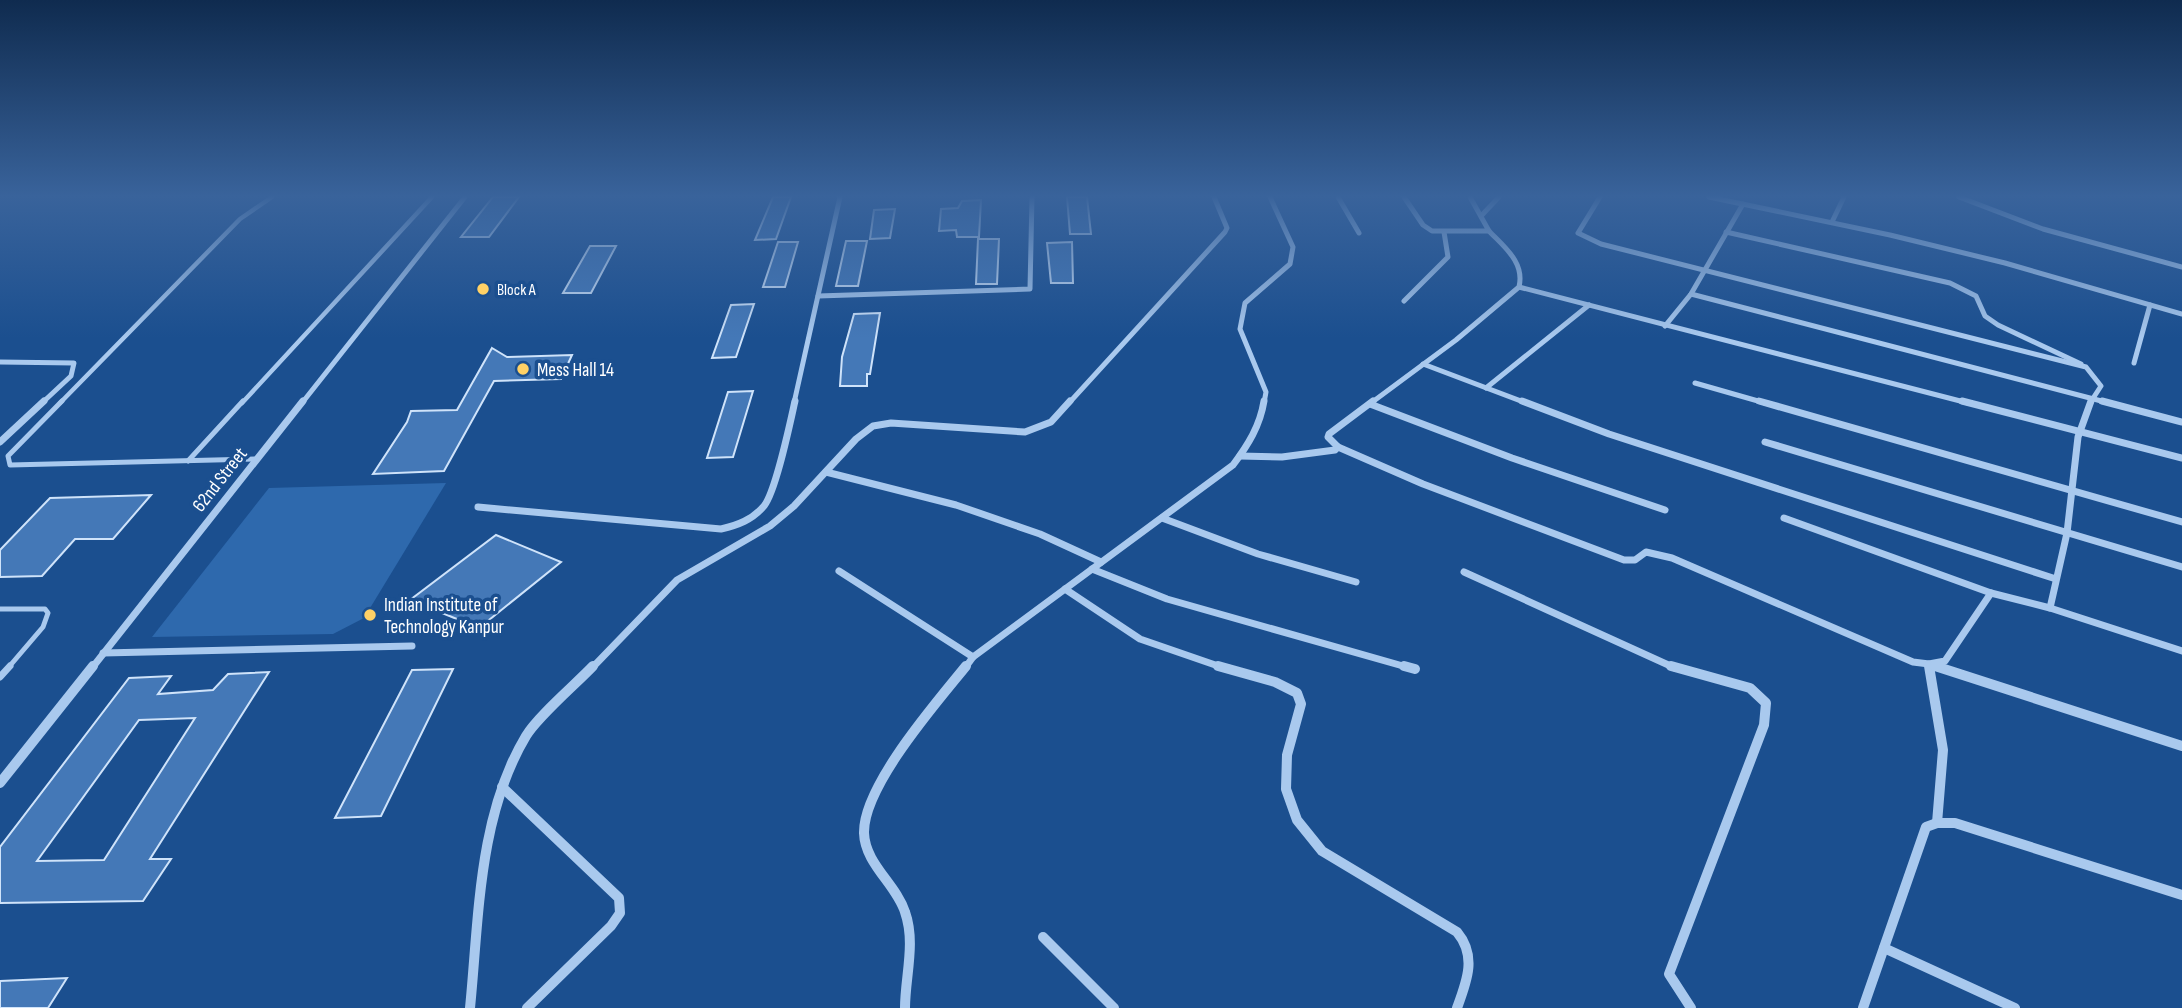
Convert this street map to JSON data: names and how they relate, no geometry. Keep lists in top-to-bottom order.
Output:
{
  "streets": {
    "street": ["62nd Street"]
  },
  "places": ["Block A", "Mess Hall 14", "Indian Institute of Technology Kanpur"]
}
